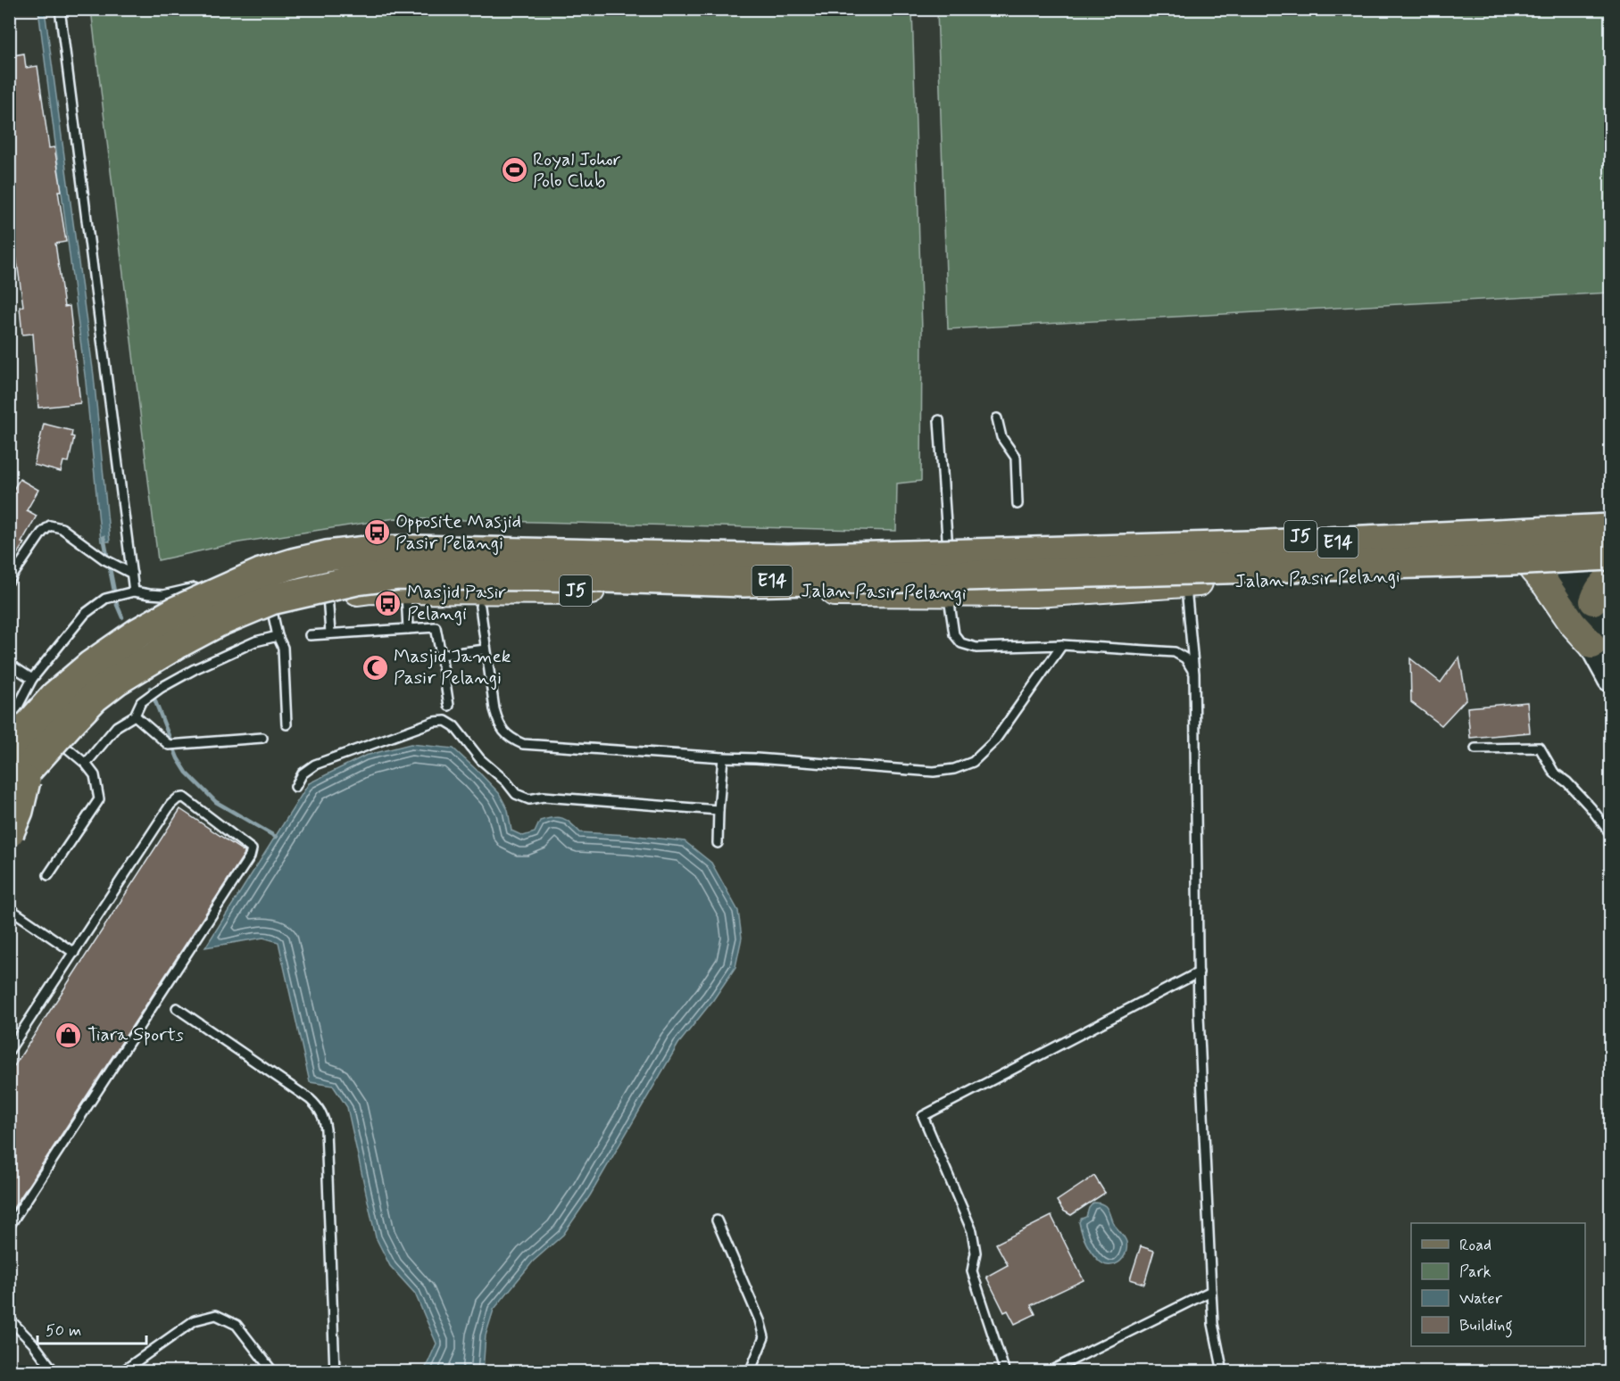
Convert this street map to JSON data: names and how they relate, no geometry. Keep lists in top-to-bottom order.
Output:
{
  "streets": {
    "highway": ["E14"],
    "main road": ["J5", "Jalan Pasir Pelangi"]
  },
  "crossings": [
    ["J5", "E14"],
    ["E14", "Jalan Pasir Pelangi"]
  ],
  "places": {
    "sports": ["Royal Johor Polo Club"],
    "bus stop": ["Opposite Masjid Pasir Pelangi", "Masjid Pasir Pelangi"],
    "mosque": ["Masjid Jamek Pasir Pelangi"],
    "shop": ["Tiara Sports"]
  },
  "legend": [
    "Road",
    "Park",
    "Water",
    "Building"
  ],
  "scale_bar": "50 m"
}
